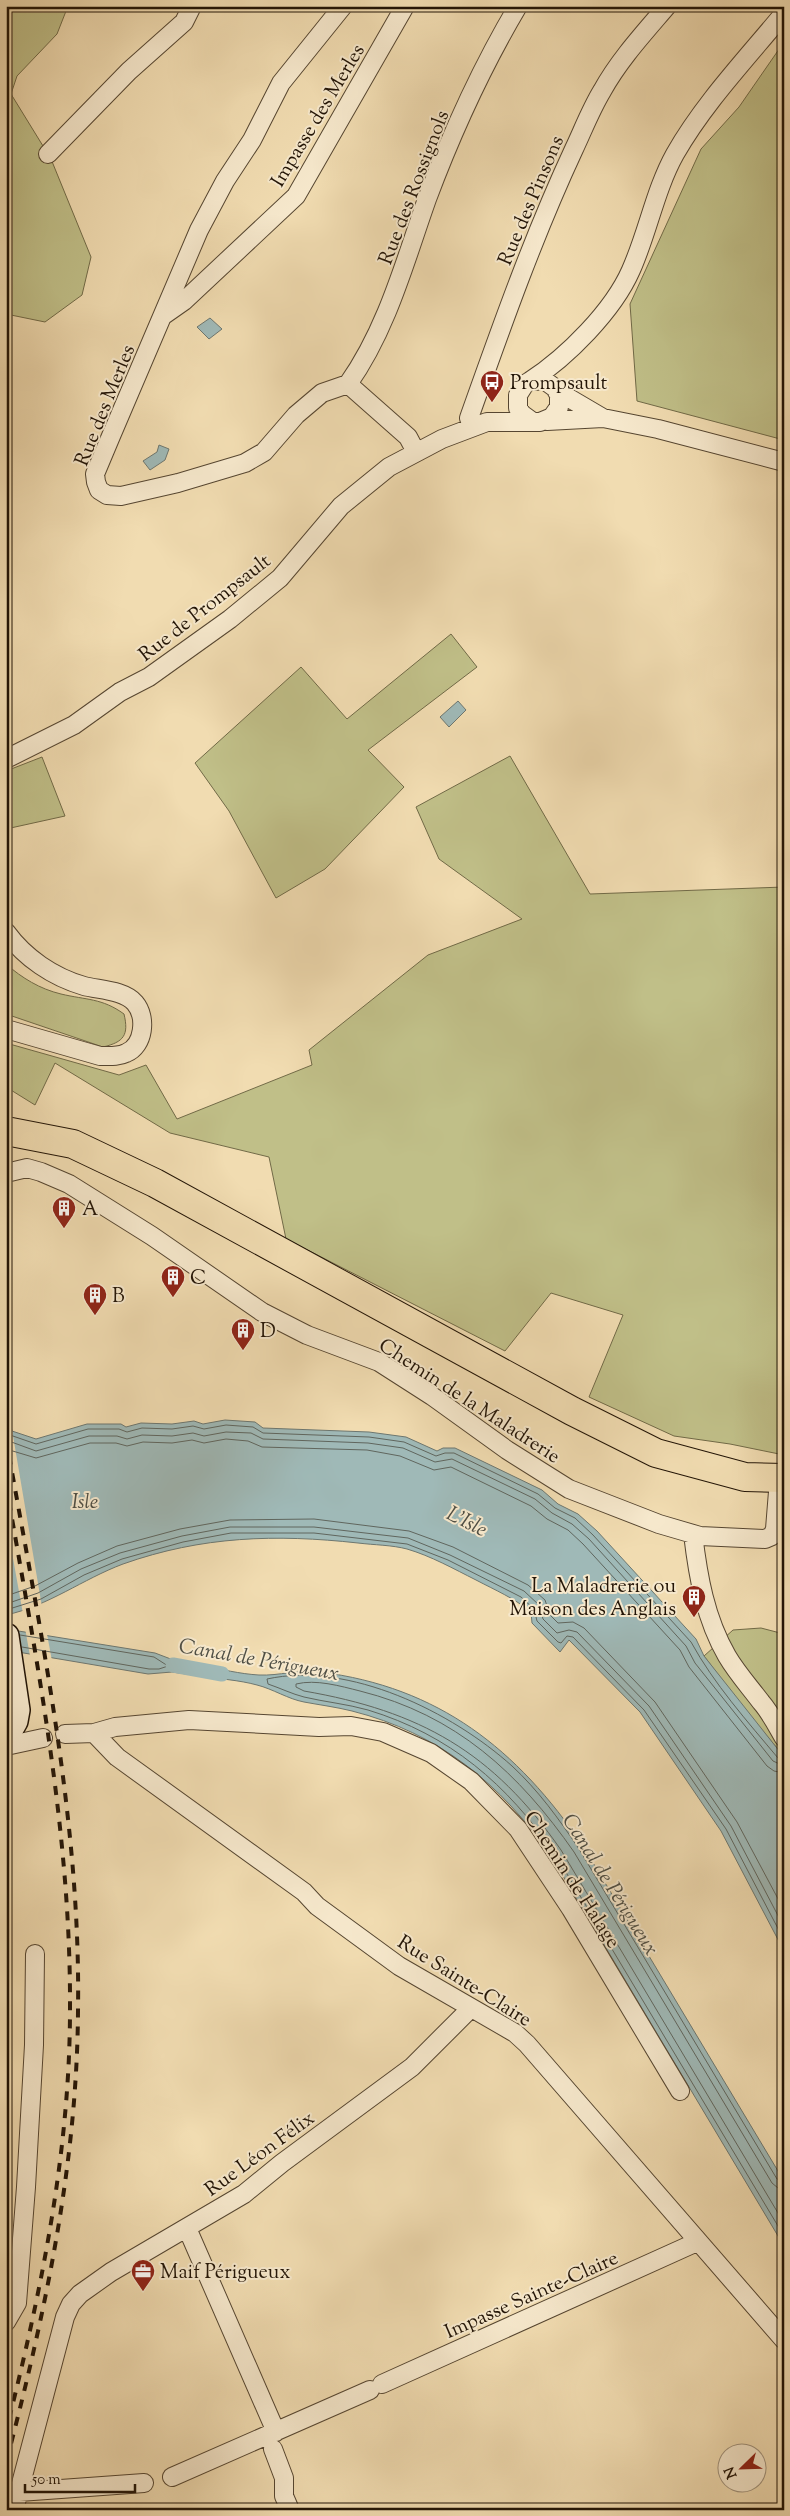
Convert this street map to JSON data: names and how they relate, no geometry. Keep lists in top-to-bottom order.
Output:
{
  "streets": {
    "street": [
      "Impasse des Merles",
      "Rue des Rossignols",
      "Rue des Pinsons",
      "Rue des Merles",
      "Rue de Prompsault",
      "Chemin de la Maladrerie",
      "Chemin de Halage",
      "Rue Sainte-Claire",
      "Rue Léon Félix",
      "Impasse Sainte-Claire"
    ]
  },
  "crossings": [
    ["Impasse des Merles", "Rue des Merles"],
    ["Rue des Rossignols", "Rue des Merles"],
    ["Rue des Pinsons", "Rue de Prompsault"],
    ["Chemin de Halage", "Rue Sainte-Claire"],
    ["Rue Sainte-Claire", "Rue Léon Félix"],
    ["Rue Sainte-Claire", "Impasse Sainte-Claire"]
  ],
  "water": ["Isle", "L'Isle", "Canal de Périgueux"],
  "places": {
    "bus stop": ["Prompsault"],
    "building": [
      "A",
      "C",
      "B",
      "D",
      "La Maladrerie ou Maison des Anglais"
    ],
    "office": ["Maif Périgueux"]
  },
  "scale_bar": "50 m",
  "north": "bottom left"
}
